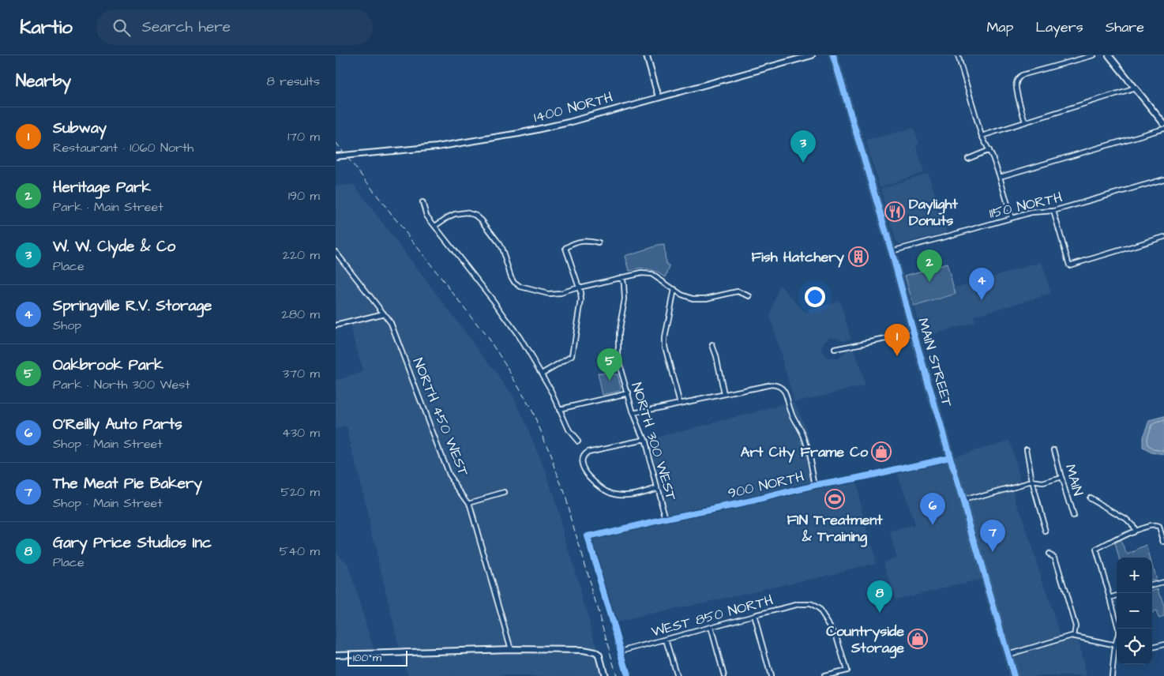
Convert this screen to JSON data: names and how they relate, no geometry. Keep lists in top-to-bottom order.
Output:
{
  "streets": {
    "main road": ["1400 NORTH", "MAIN STREET"],
    "street": [
      "1150 NORTH",
      "NORTH 450 WEST",
      "NORTH 300 WEST",
      "MAIN",
      "900 NORTH",
      "WEST 850 NORTH"
    ]
  },
  "crossings": [
    ["1150 NORTH", "MAIN STREET"],
    ["MAIN STREET", "900 NORTH"],
    ["NORTH 300 WEST", "900 NORTH"],
    ["900 NORTH", "WEST 850 NORTH"]
  ],
  "places": {
    "restaurant": ["Daylight Donuts"],
    "building": ["Fish Hatchery"],
    "shop": ["Art City Frame Co", "Countryside Storage"],
    "sports": ["FIN Treatment & Training"]
  },
  "scale_bar": "100 m",
  "page": {
    "header": "Kartio",
    "search": "Search here",
    "nav": ["Map", "Layers", "Share"],
    "heading": ["Nearby", "8 results"],
    "list": [
      {
        "mark": "1",
        "name": "Subway",
        "note": "Restaurant · 1060 North",
        "value": "170 m"
      },
      {
        "mark": "2",
        "name": "Heritage Park",
        "note": "Park · Main Street",
        "value": "190 m"
      },
      {
        "mark": "3",
        "name": "W. W. Clyde & Co",
        "note": "Place",
        "value": "220 m"
      },
      {
        "mark": "4",
        "name": "Springville R.V. Storage",
        "note": "Shop",
        "value": "280 m"
      },
      {
        "mark": "5",
        "name": "Oakbrook Park",
        "note": "Park · North 300 West",
        "value": "370 m"
      },
      {
        "mark": "6",
        "name": "O'Reilly Auto Parts",
        "note": "Shop · Main Street",
        "value": "430 m"
      },
      {
        "mark": "7",
        "name": "The Meat Pie Bakery",
        "note": "Shop · Main Street",
        "value": "520 m"
      },
      {
        "mark": "8",
        "name": "Gary Price Studios Inc",
        "note": "Place",
        "value": "540 m"
      }
    ],
    "pins": [
      "3",
      "2",
      "4",
      "1",
      "5",
      "6",
      "7",
      "8"
    ],
    "map_buttons": ["+", "−"],
    "scale": "100 m"
  }
}
